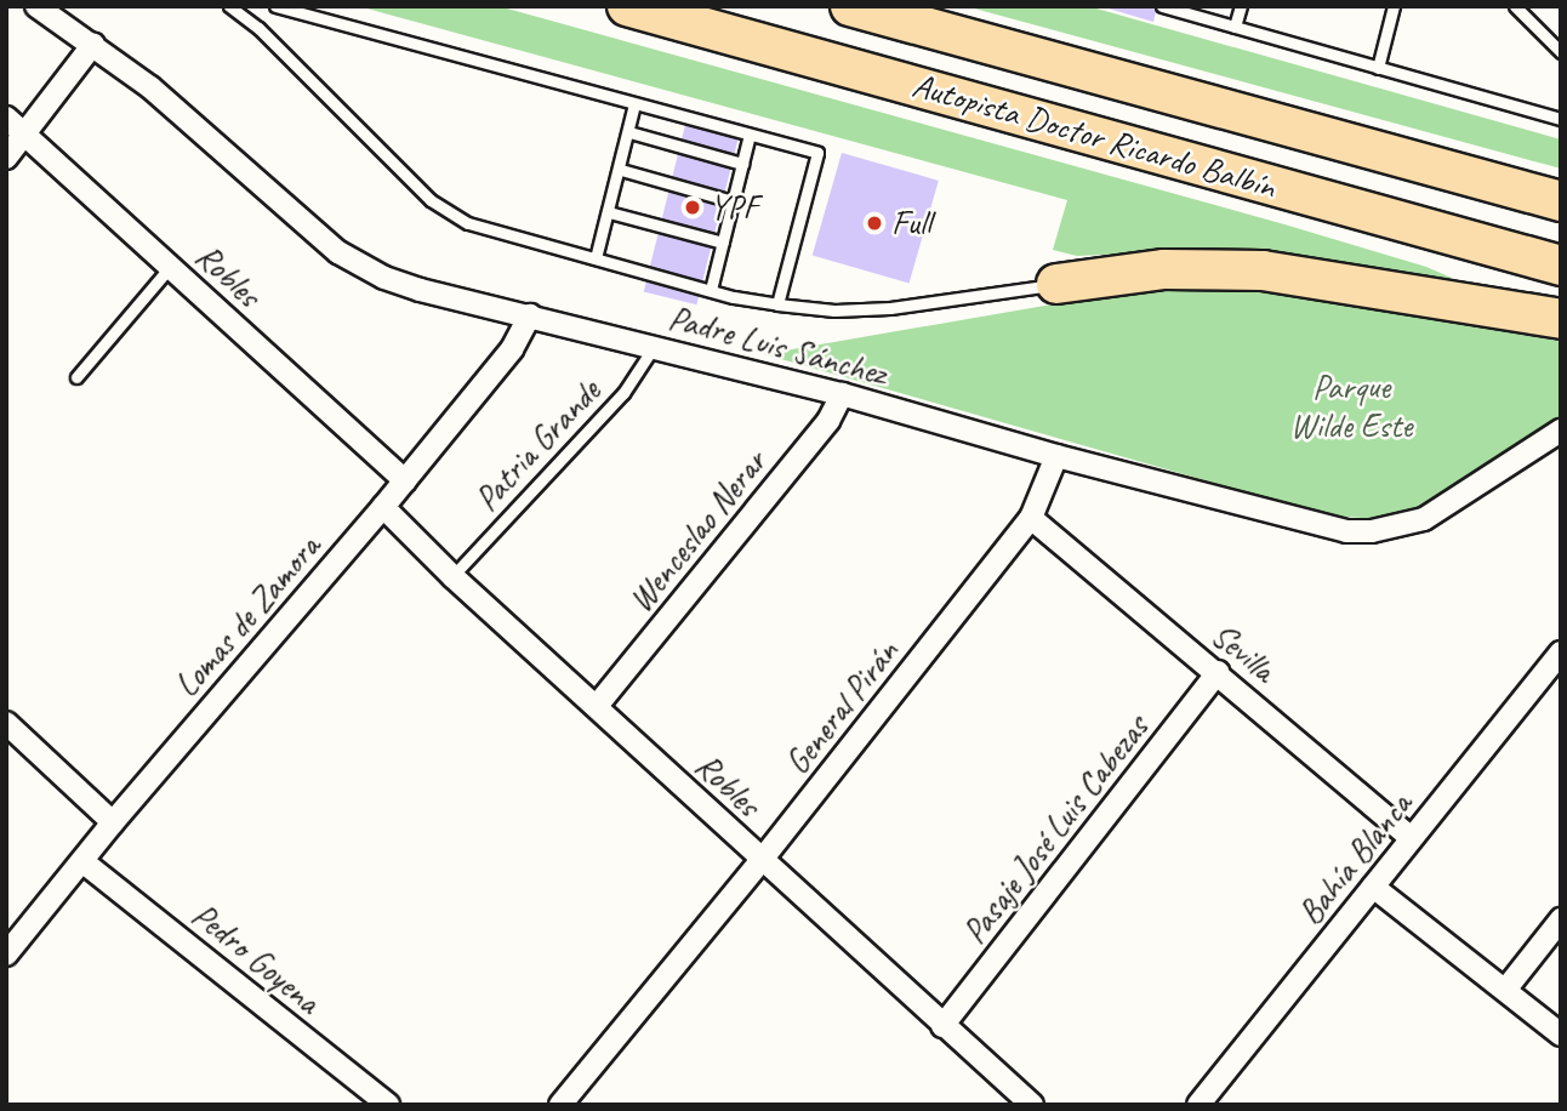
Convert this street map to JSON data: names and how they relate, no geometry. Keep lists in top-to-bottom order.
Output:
{
  "streets": {
    "highway": ["Autopista Doctor Ricardo Balbín"],
    "street": [
      "Robles",
      "Padre Luis Sánchez",
      "Wenceslao Nerar",
      "Lomas de Zamora",
      "Sevilla",
      "General Pirán",
      "Pasaje José Luis Cabezas",
      "Bahía Blanca",
      "Pedro Goyena"
    ],
    "lane": ["Patria Grande"]
  },
  "crossings": [
    ["Robles", "Patria Grande"],
    ["Robles", "Wenceslao Nerar"],
    ["Robles", "Lomas de Zamora"],
    ["Robles", "General Pirán"],
    ["Robles", "Pasaje José Luis Cabezas"],
    ["Padre Luis Sánchez", "Patria Grande"],
    ["Padre Luis Sánchez", "Wenceslao Nerar"],
    ["Padre Luis Sánchez", "Lomas de Zamora"],
    ["Padre Luis Sánchez", "General Pirán"],
    ["Lomas de Zamora", "Pedro Goyena"],
    ["Sevilla", "General Pirán"],
    ["Sevilla", "Pasaje José Luis Cabezas"],
    ["Sevilla", "Bahía Blanca"]
  ],
  "parks": ["Parque Wilde Este"],
  "places": ["YPF", "Full"]
}
